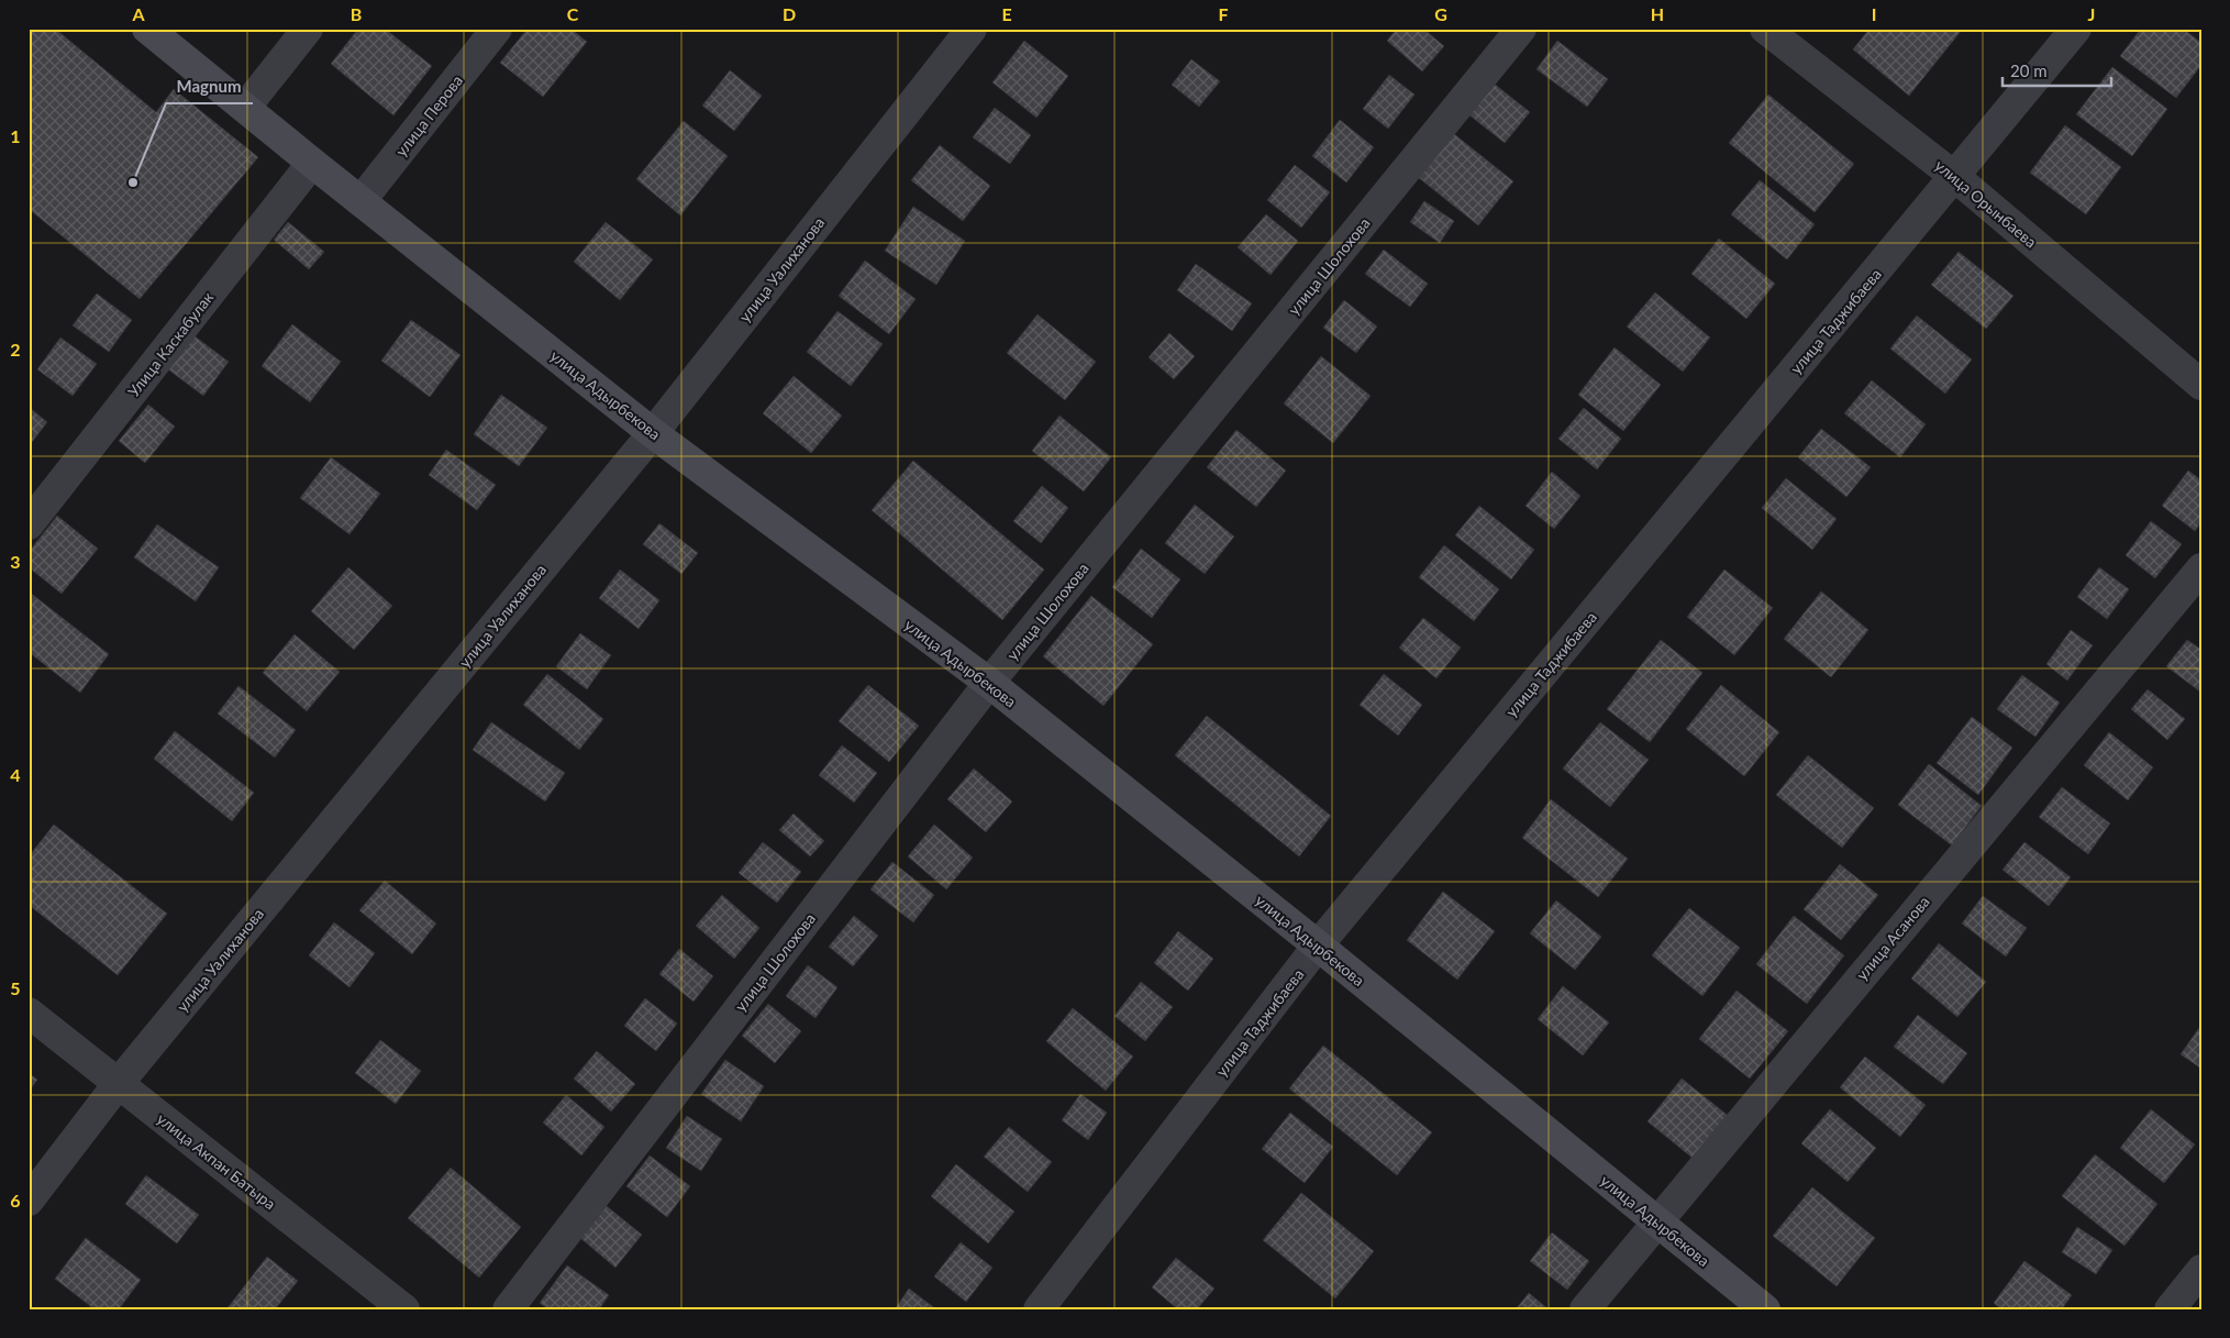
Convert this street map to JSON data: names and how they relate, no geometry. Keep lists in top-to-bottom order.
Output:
{
  "streets": {
    "main road": ["улица Адырбекова"],
    "street": [
      "улица Перова",
      "улица Орынбаева",
      "улица Шолохова",
      "улица Уалиханова",
      "улица Таджибаева",
      "Улица Каскабулак",
      "улица Асанова",
      "улица Акпан Батыра"
    ]
  },
  "crossings": [
    ["улица Перова", "улица Адырбекова"],
    ["улица Орынбаева", "улица Таджибаева"],
    ["улица Шолохова", "улица Адырбекова"],
    ["улица Уалиханова", "улица Адырбекова"],
    ["улица Уалиханова", "улица Акпан Батыра"],
    ["улица Таджибаева", "улица Адырбекова"],
    ["Улица Каскабулак", "улица Адырбекова"],
    ["улица Адырбекова", "улица Асанова"]
  ],
  "places": ["Magnum"],
  "scale_bar": "20 m",
  "grid": {
    "columns": [
      "A",
      "B",
      "C",
      "D",
      "E",
      "F",
      "G",
      "H",
      "I",
      "J"
    ],
    "rows": [
      "1",
      "2",
      "3",
      "4",
      "5",
      "6"
    ]
  }
}
